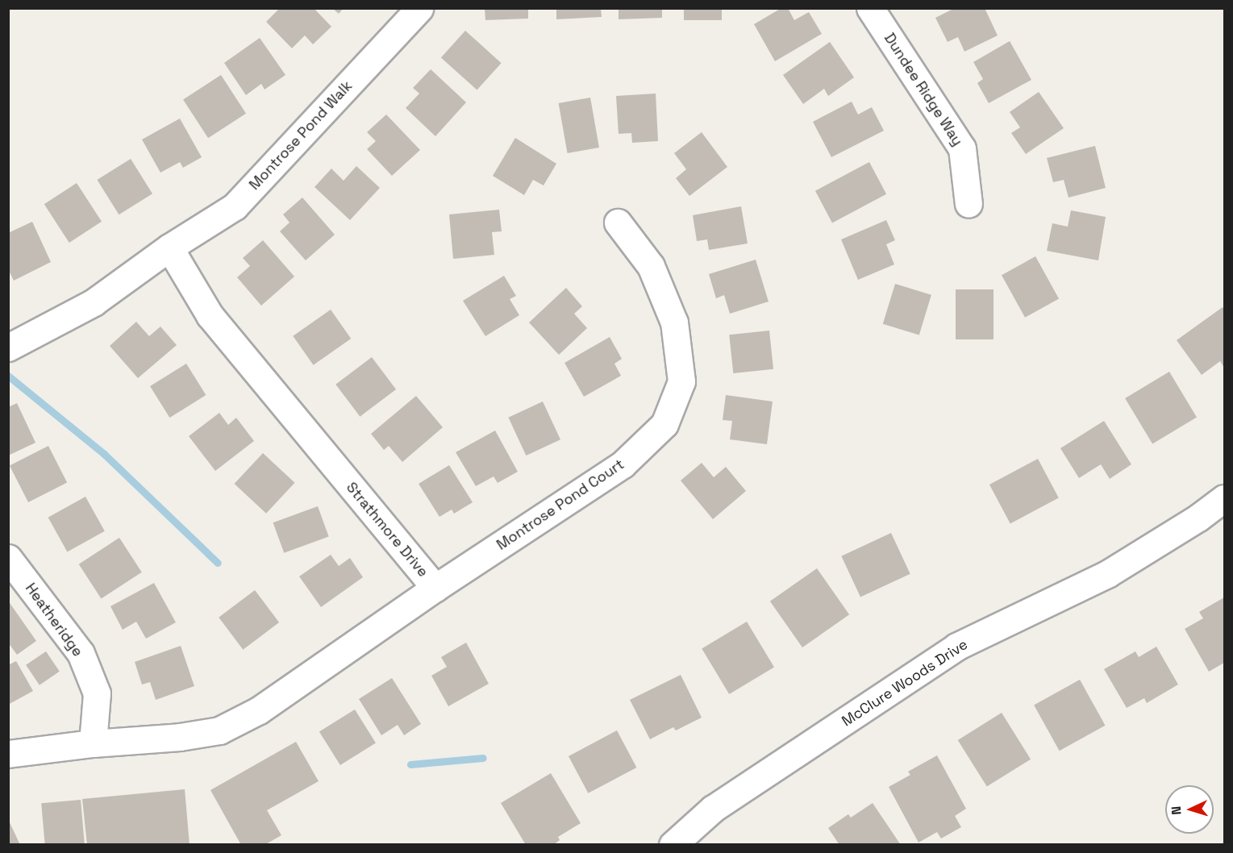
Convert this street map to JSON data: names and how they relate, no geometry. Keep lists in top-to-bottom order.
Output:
{
  "streets": {
    "street": [
      "Dundee Ridge Way",
      "Montrose Pond Walk",
      "Montrose Pond Court",
      "Strathmore Drive",
      "Heatheridge",
      "McClure Woods Drive"
    ]
  },
  "crossings": [
    ["Montrose Pond Walk", "Strathmore Drive"],
    ["Montrose Pond Court", "Strathmore Drive"],
    ["Strathmore Drive", "Heatheridge"]
  ],
  "north": "left"
}
